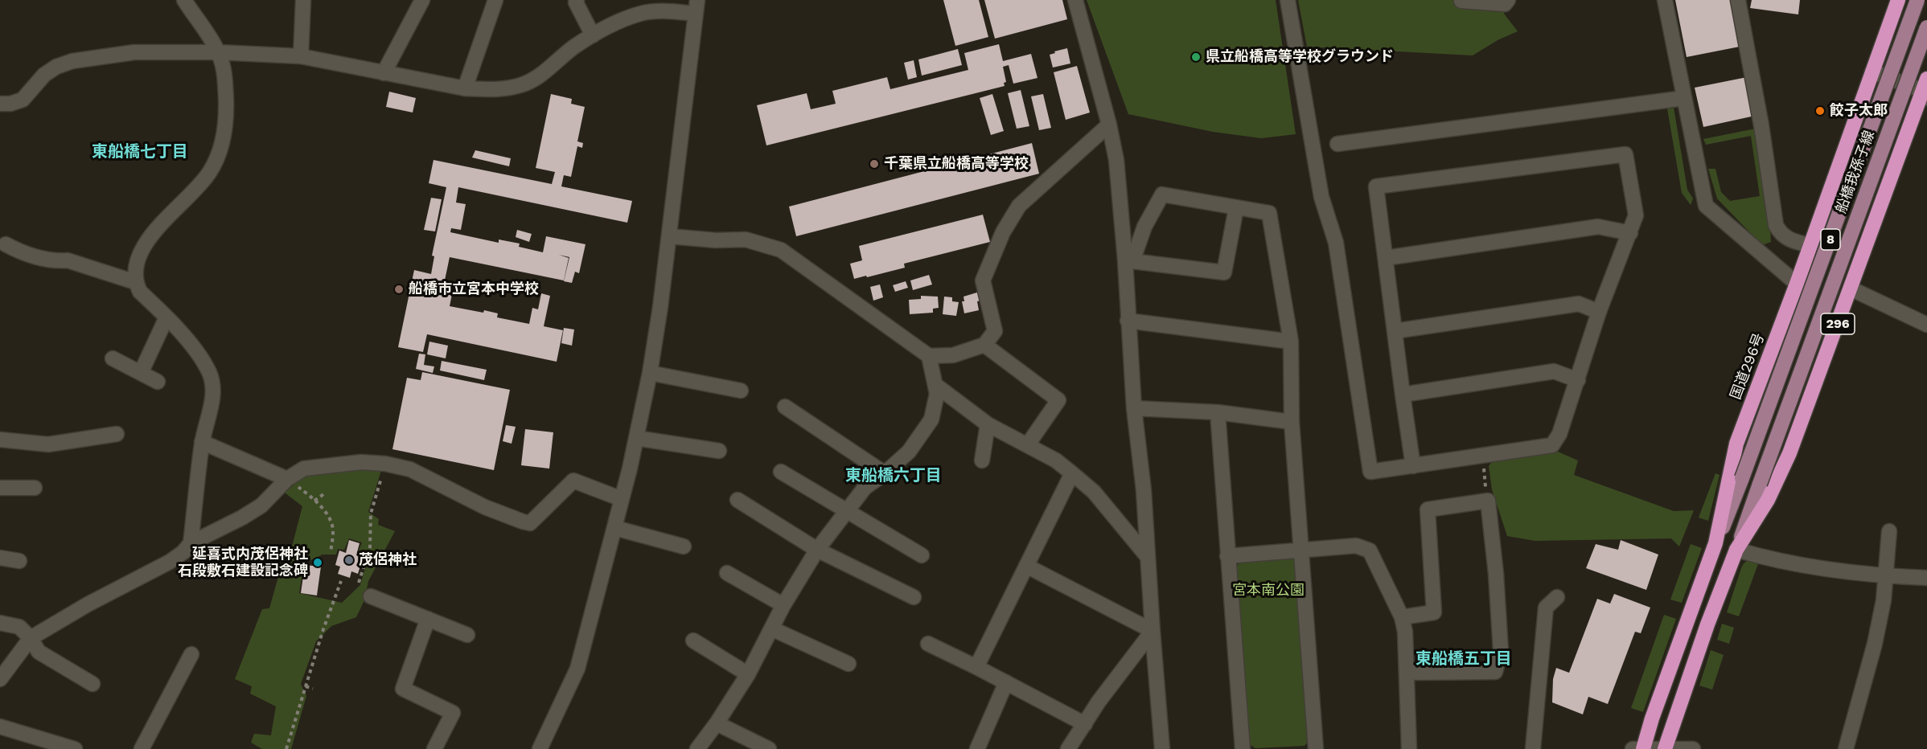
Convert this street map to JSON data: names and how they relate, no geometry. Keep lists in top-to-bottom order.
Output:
{
  "streets": {
    "highway": ["296", "国道296号"],
    "main road": ["船橋我孫子線", "8"]
  },
  "crossings": [
    ["船橋我孫子線", "296"],
    ["船橋我孫子線", "国道296号"]
  ],
  "districts": ["東船橋七丁目", "東船橋六丁目", "東船橋五丁目"],
  "parks": ["宮本南公園"],
  "places": [
    "県立船橋高等学校グラウンド",
    "餃子太郎",
    "千葉県立船橋高等学校",
    "船橋市立宮本中学校",
    "茂侶神社",
    "延喜式内茂侶神社 石段敷石建設記念碑"
  ]
}
